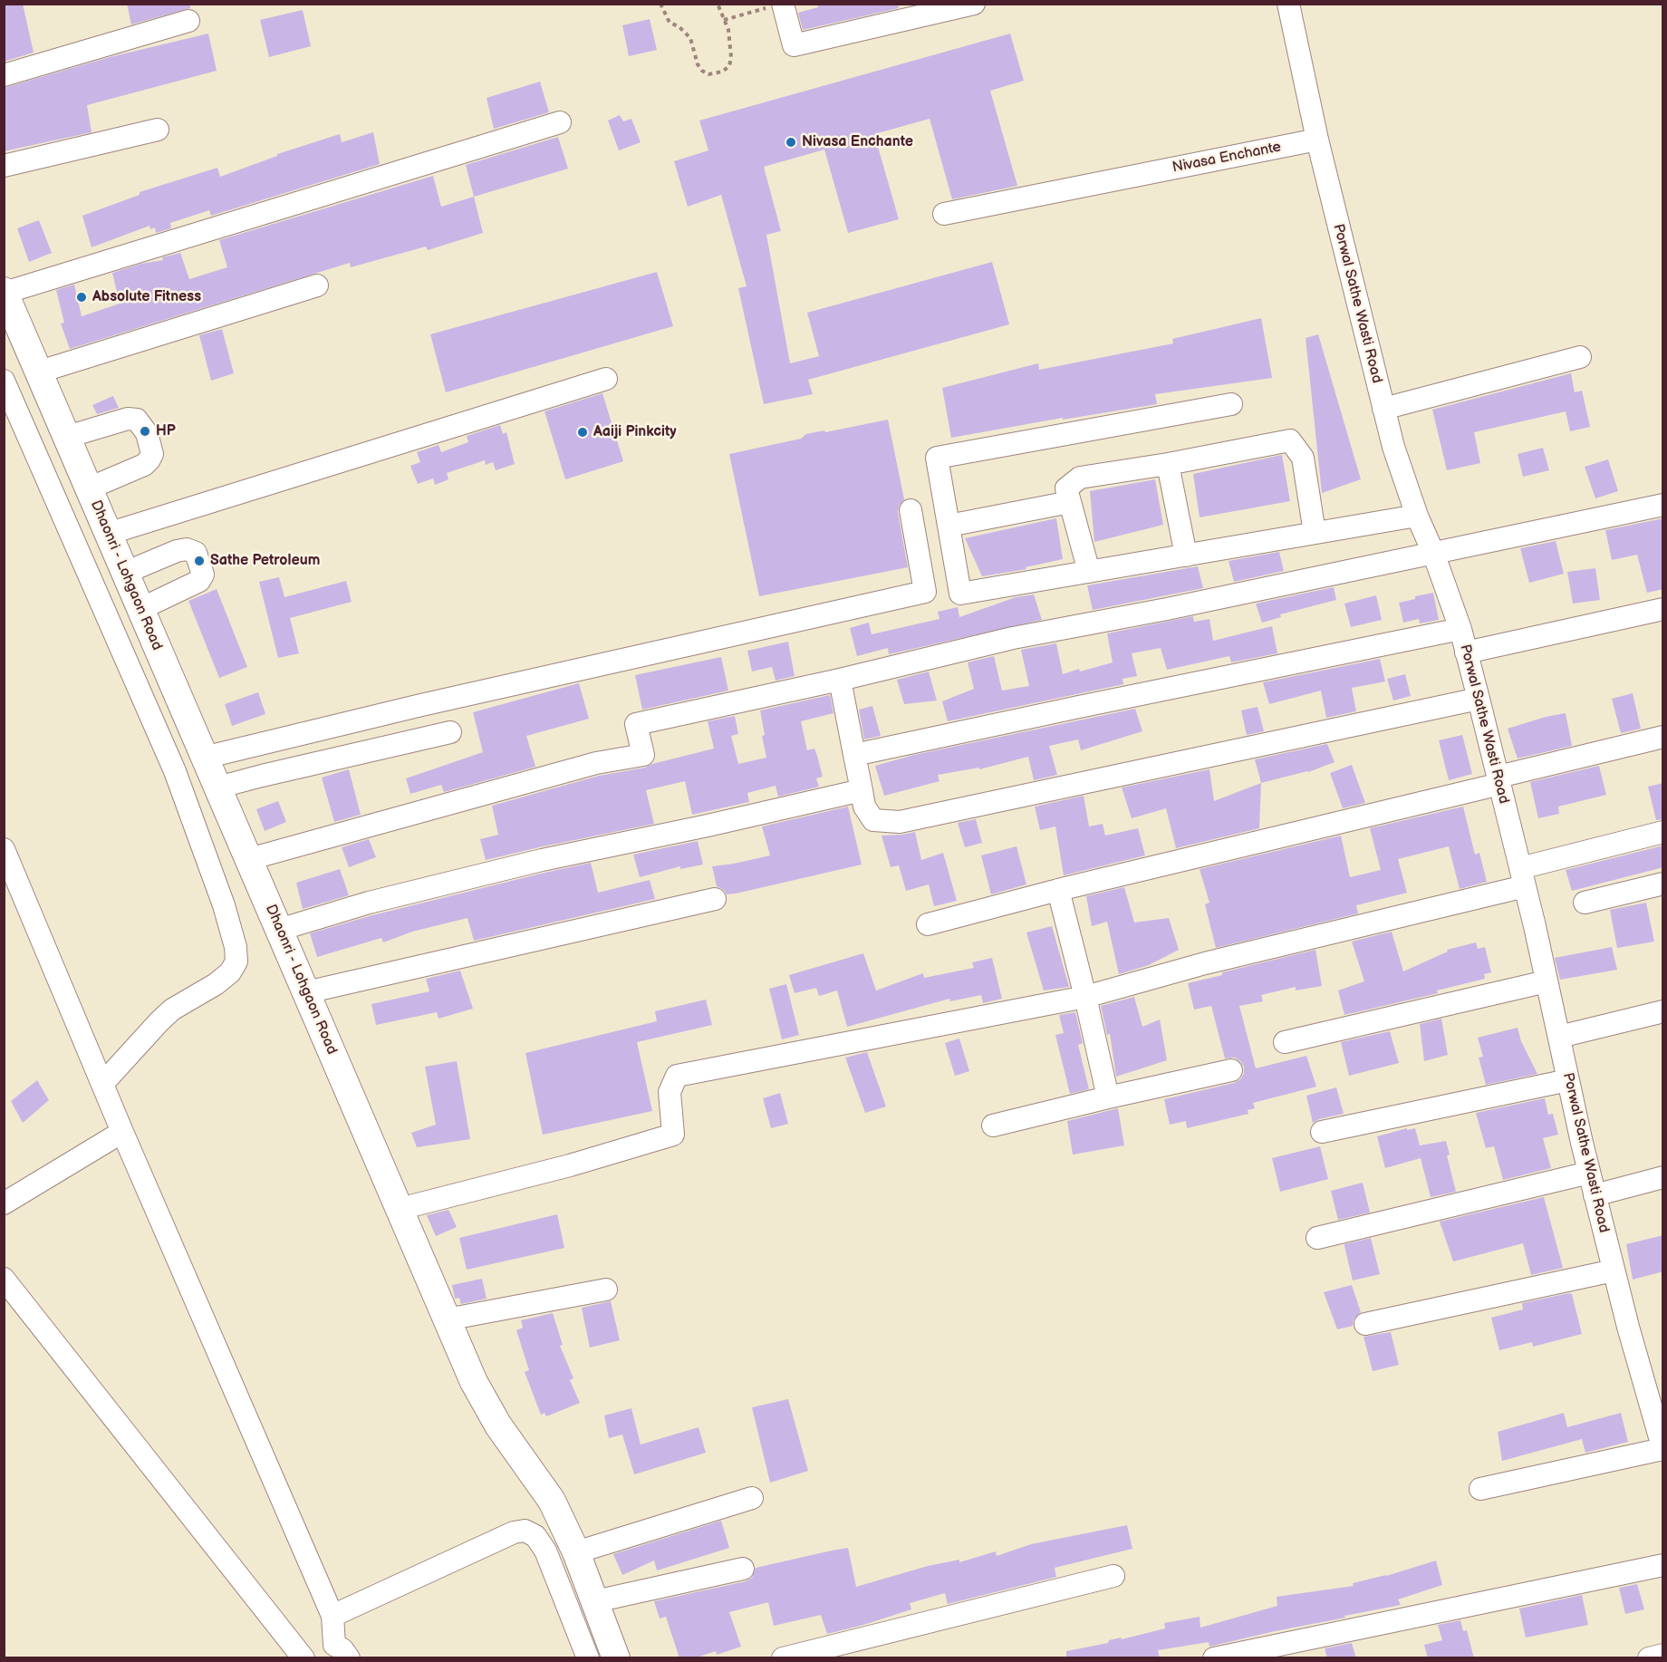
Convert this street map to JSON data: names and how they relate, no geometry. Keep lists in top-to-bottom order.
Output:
{
  "streets": {
    "main road": ["Dhaonri - Lohgaon Road"],
    "street": ["Nivasa Enchante", "Porwal Sathe Wasti Road"]
  },
  "crossings": [
    ["Nivasa Enchante", "Porwal Sathe Wasti Road"]
  ],
  "places": [
    "Nivasa Enchante",
    "Absolute Fitness",
    "HP",
    "Aaiji Pinkcity",
    "Sathe Petroleum"
  ]
}
